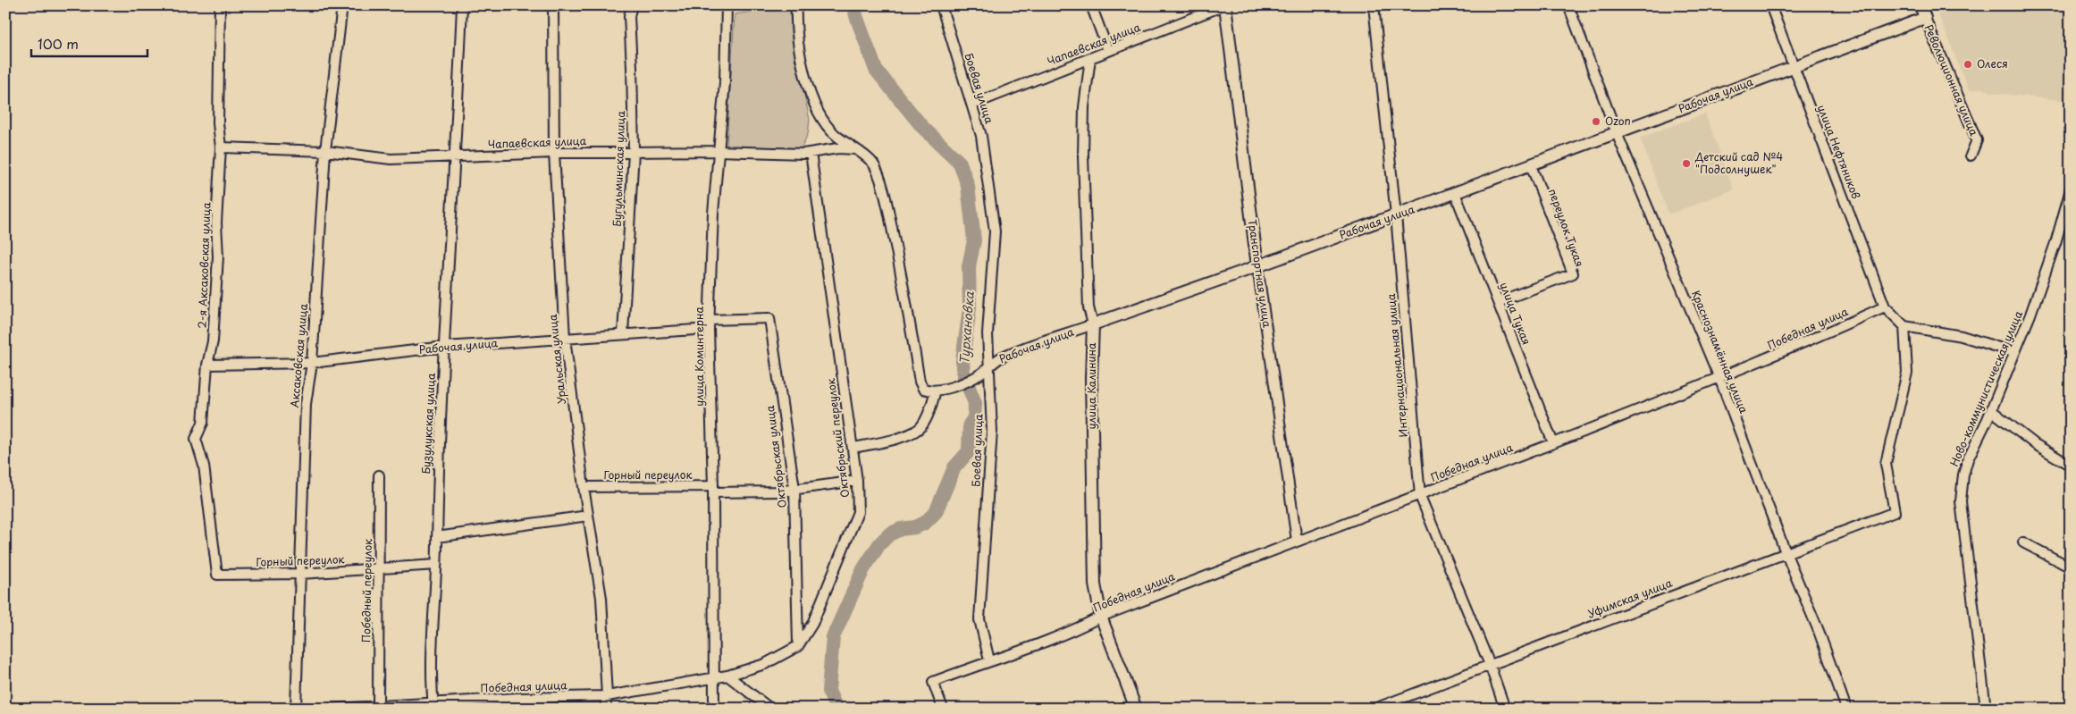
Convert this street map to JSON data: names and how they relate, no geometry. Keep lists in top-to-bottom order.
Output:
{
  "streets": {
    "main road": [
      "Революционная улица",
      "Рабочая улица",
      "Транспортная улица",
      "улица Калинина"
    ],
    "street": [
      "Чапаевская улица",
      "Боевая улица",
      "улица Нефтяников",
      "Бугульминская улица",
      "переулок Тукая",
      "2-я Аксаковская улица",
      "улица Тукая",
      "Победная улица",
      "Краснознамённая улица",
      "Аксаковская улица",
      "улица Коминтерна",
      "Уральская улица",
      "Интернациональная улица",
      "Ново-коммунистическая улица",
      "Бузулукская улица",
      "Октябрьский переулок",
      "Октябрьская улица",
      "Горный переулок",
      "Победный переулок",
      "Уфимская улица"
    ]
  },
  "crossings": [
    ["Чапаевская улица", "Боевая улица"],
    ["Чапаевская улица", "Бугульминская улица"],
    ["Чапаевская улица", "2-я Аксаковская улица"],
    ["Чапаевская улица", "Транспортная улица"],
    ["Чапаевская улица", "Аксаковская улица"],
    ["Чапаевская улица", "улица Коминтерна"],
    ["Чапаевская улица", "Уральская улица"],
    ["Чапаевская улица", "улица Калинина"],
    ["Чапаевская улица", "Бузулукская улица"],
    ["Чапаевская улица", "Октябрьский переулок"],
    ["Революционная улица", "Рабочая улица"],
    ["Боевая улица", "Рабочая улица"],
    ["Боевая улица", "Победная улица"],
    ["Рабочая улица", "улица Нефтяников"],
    ["Рабочая улица", "Бугульминская улица"],
    ["Рабочая улица", "переулок Тукая"],
    ["Рабочая улица", "2-я Аксаковская улица"],
    ["Рабочая улица", "Транспортная улица"],
    ["Рабочая улица", "улица Тукая"],
    ["Рабочая улица", "Краснознамённая улица"],
    ["Рабочая улица", "Аксаковская улица"],
    ["Рабочая улица", "улица Коминтерна"],
    ["Рабочая улица", "Уральская улица"],
    ["Рабочая улица", "Интернациональная улица"],
    ["Рабочая улица", "улица Калинина"],
    ["Рабочая улица", "Бузулукская улица"],
    ["Рабочая улица", "Октябрьская улица"],
    ["улица Нефтяников", "Победная улица"],
    ["переулок Тукая", "улица Тукая"],
    ["2-я Аксаковская улица", "Горный переулок"],
    ["Транспортная улица", "Победная улица"],
    ["улица Тукая", "Победная улица"],
    ["Победная улица", "Краснознамённая улица"],
    ["Победная улица", "улица Коминтерна"],
    ["Победная улица", "Уральская улица"],
    ["Победная улица", "Интернациональная улица"],
    ["Победная улица", "улица Калинина"],
    ["Победная улица", "Бузулукская улица"],
    ["Победная улица", "Октябрьский переулок"],
    ["Победная улица", "Победный переулок"],
    ["Краснознамённая улица", "Уфимская улица"],
    ["Аксаковская улица", "Горный переулок"],
    ["улица Коминтерна", "Октябрьский переулок"],
    ["улица Коминтерна", "Горный переулок"],
    ["Уральская улица", "Горный переулок"],
    ["Интернациональная улица", "Уфимская улица"],
    ["Бузулукская улица", "Горный переулок"],
    ["Октябрьский переулок", "Октябрьская улица"],
    ["Октябрьский переулок", "Горный переулок"],
    ["Октябрьская улица", "Горный переулок"],
    ["Горный переулок", "Победный переулок"]
  ],
  "water": ["Турхановка"],
  "places": ["Олеся", "Ozon", "Детский сад №4 \"Подсолнушек\""],
  "scale_bar": "100 m"
}
